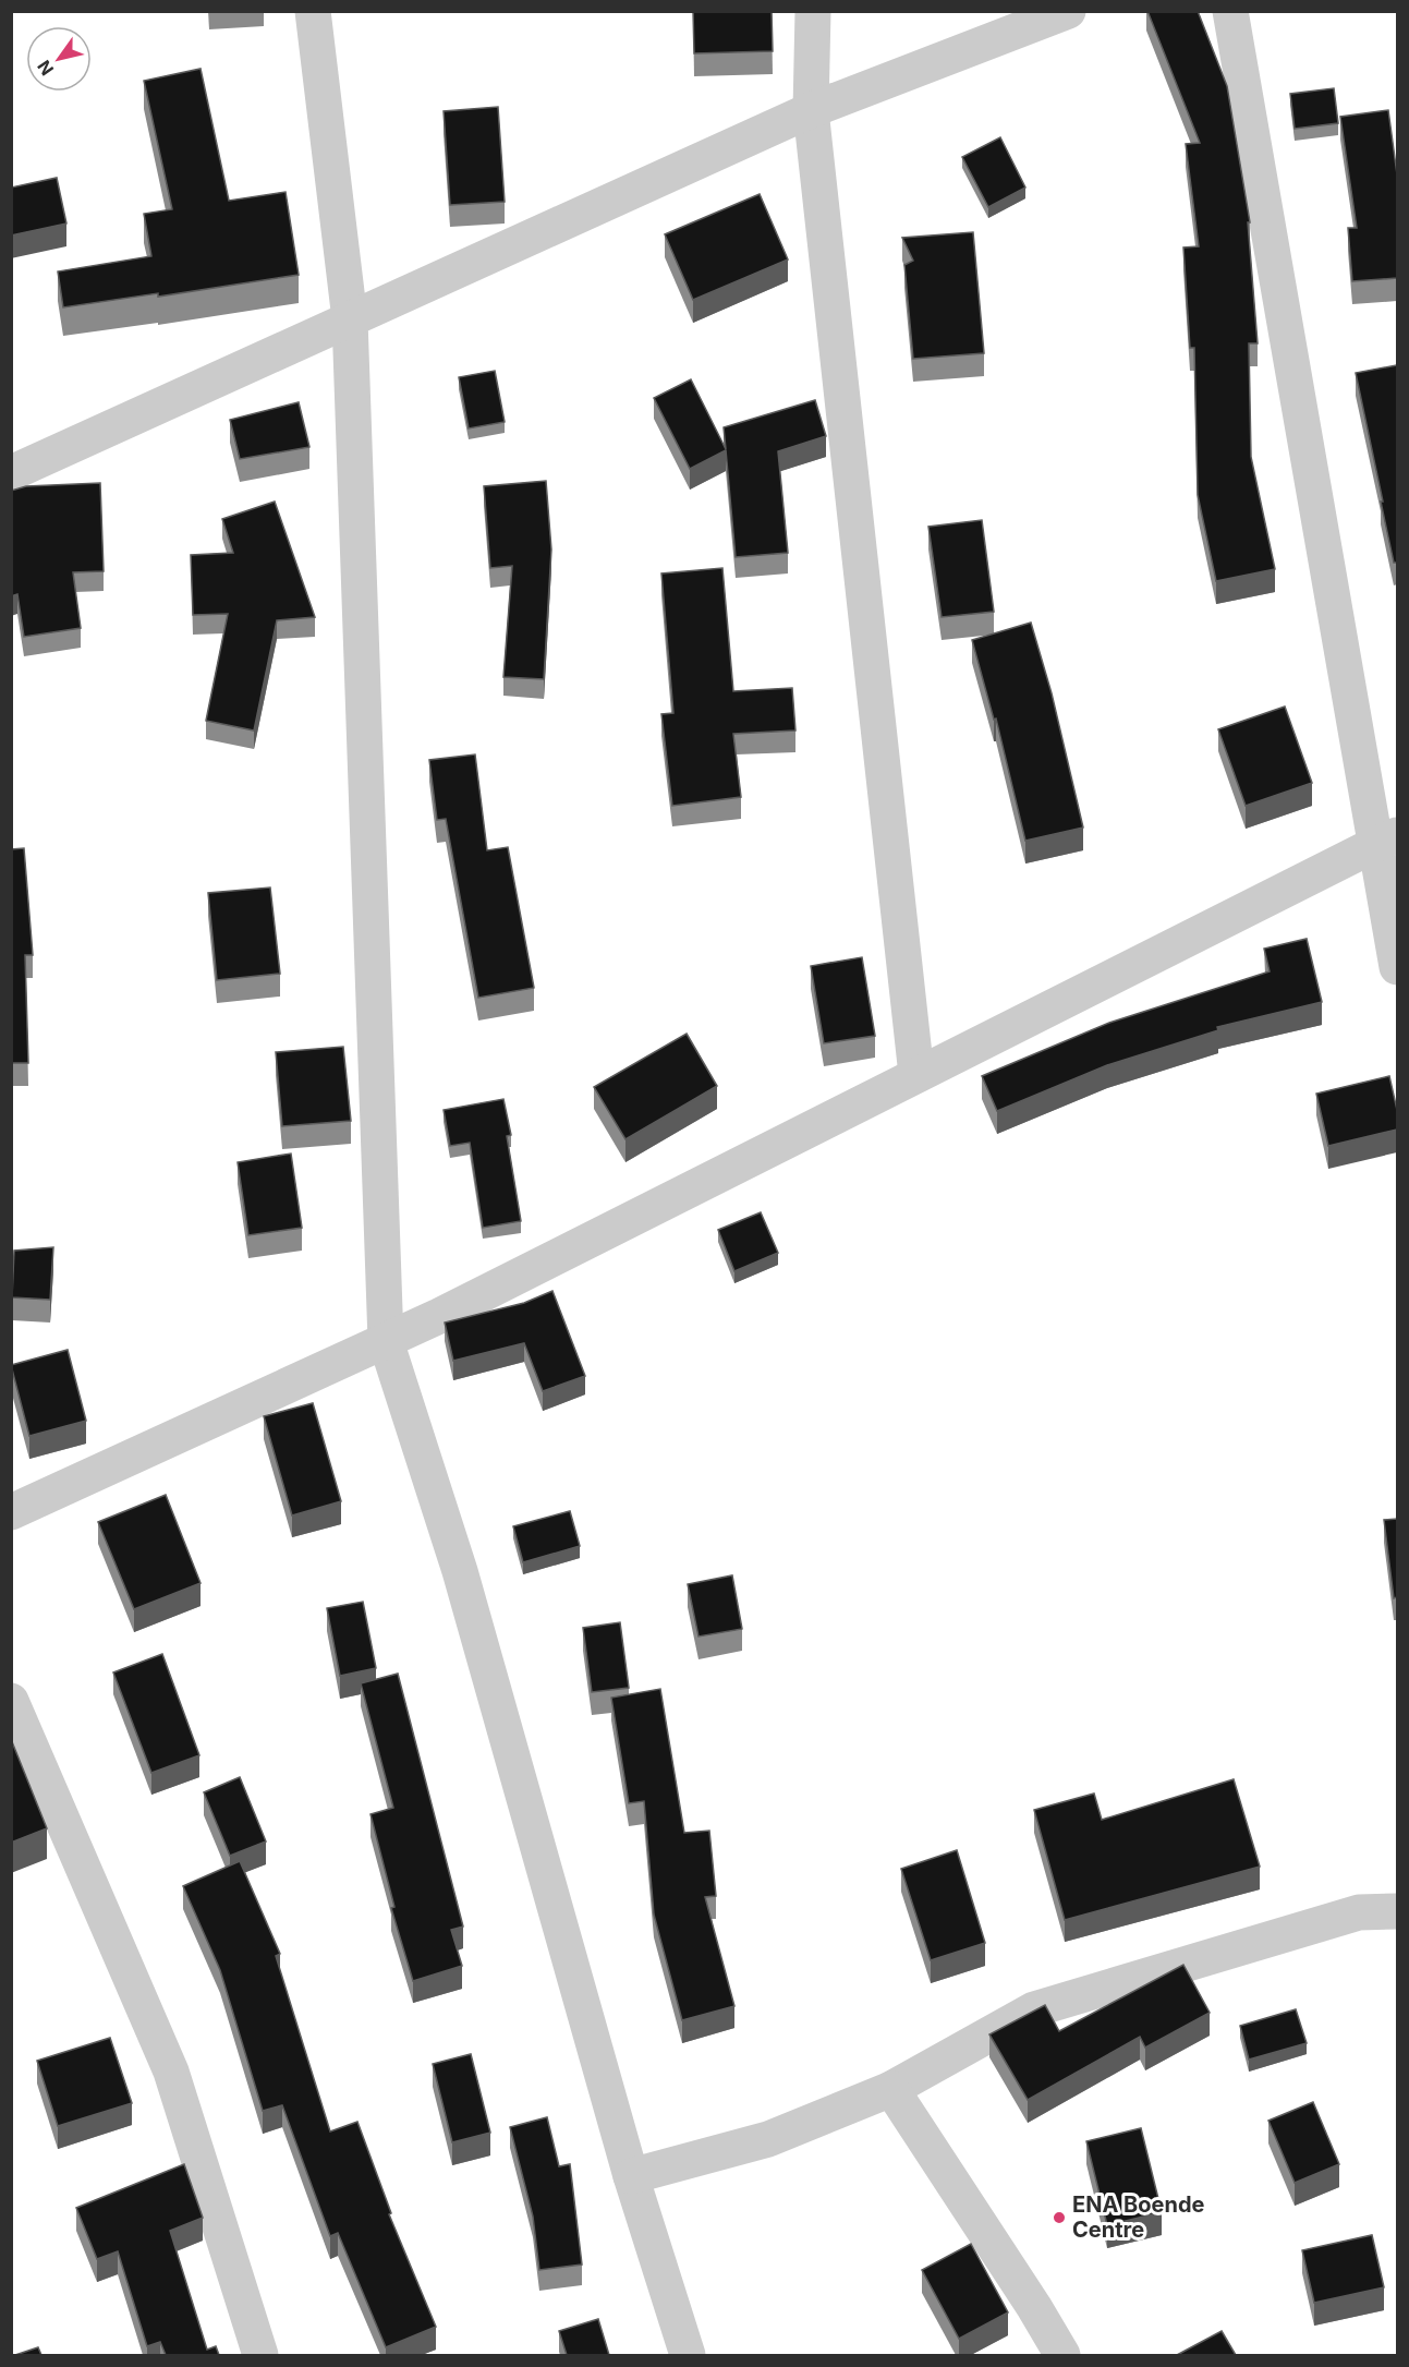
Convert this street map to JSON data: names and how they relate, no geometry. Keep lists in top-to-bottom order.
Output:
{
  "places": ["ENA Boende Centre"],
  "north": "bottom left"
}
